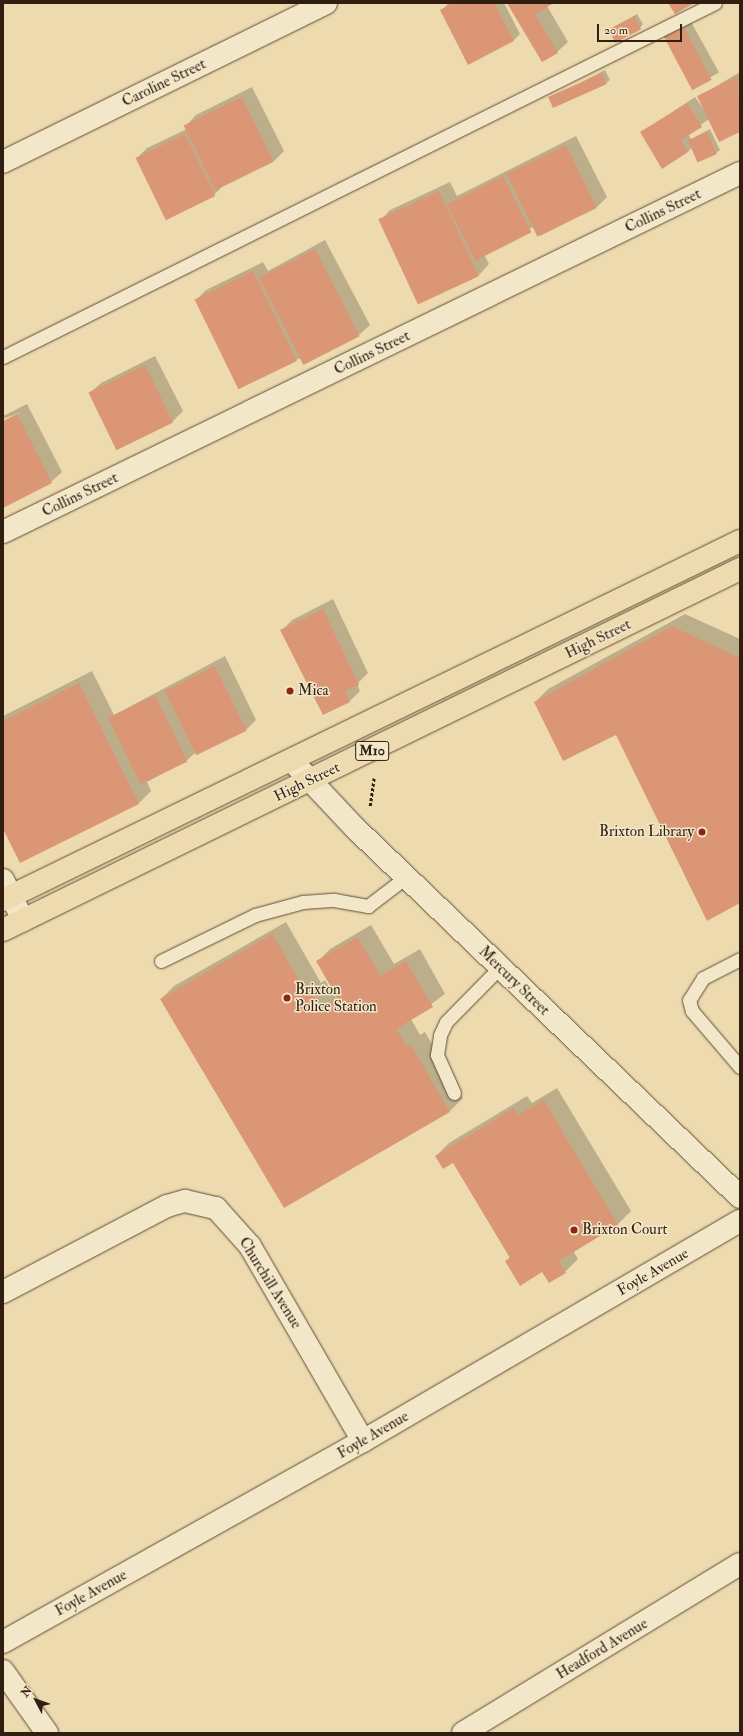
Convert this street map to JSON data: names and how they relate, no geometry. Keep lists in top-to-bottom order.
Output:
{
  "streets": {
    "main road": ["High Street", "M10"],
    "street": [
      "Caroline Street",
      "Collins Street",
      "Mercury Street",
      "Foyle Avenue",
      "Churchill Avenue",
      "Headford Avenue"
    ]
  },
  "crossings": [
    ["High Street", "Mercury Street"],
    ["Foyle Avenue", "Churchill Avenue"]
  ],
  "places": [
    "Mica",
    "Brixton Library",
    "Brixton Police Station",
    "Brixton Court"
  ],
  "scale_bar": "20 m",
  "north": "top left"
}
